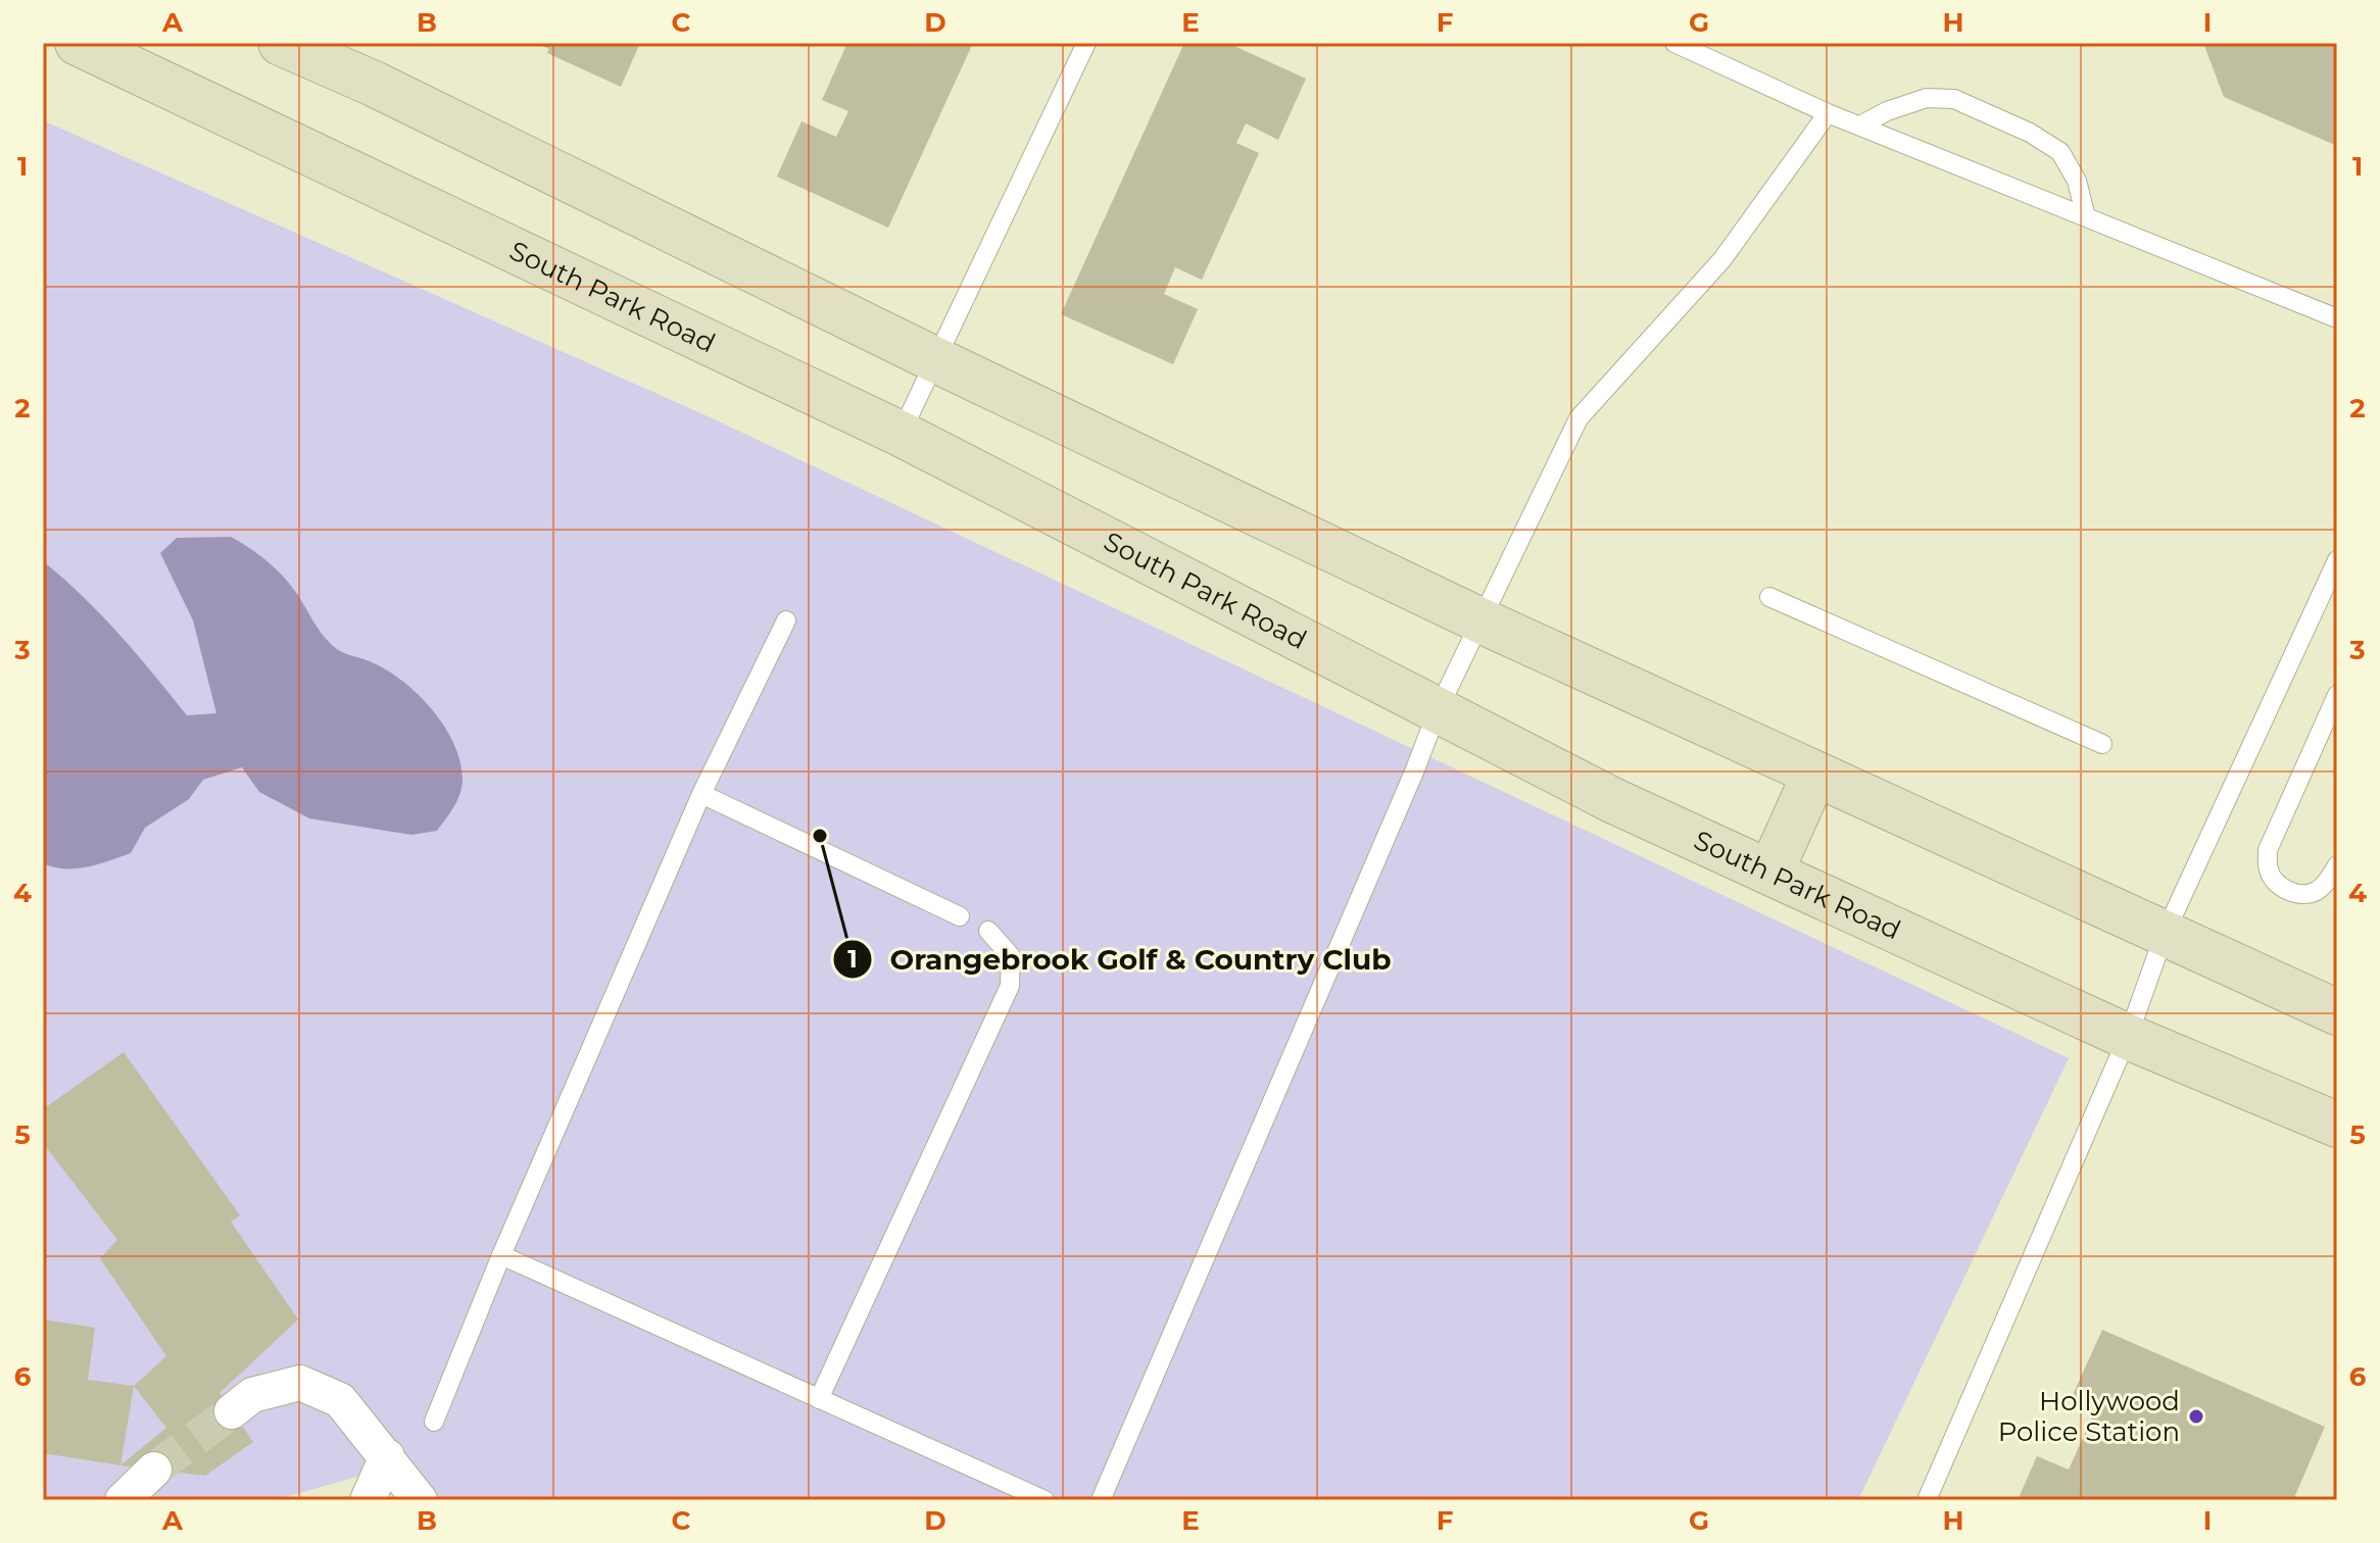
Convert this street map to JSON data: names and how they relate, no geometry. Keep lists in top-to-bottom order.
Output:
{
  "streets": {
    "street": ["South Park Road"]
  },
  "places": ["Orangebrook Golf & Country Club", "Hollywood Police Station"],
  "grid": {
    "columns": [
      "A",
      "B",
      "C",
      "D",
      "E",
      "F",
      "G",
      "H",
      "I"
    ],
    "rows": [
      "1",
      "2",
      "3",
      "4",
      "5",
      "6"
    ]
  }
}
